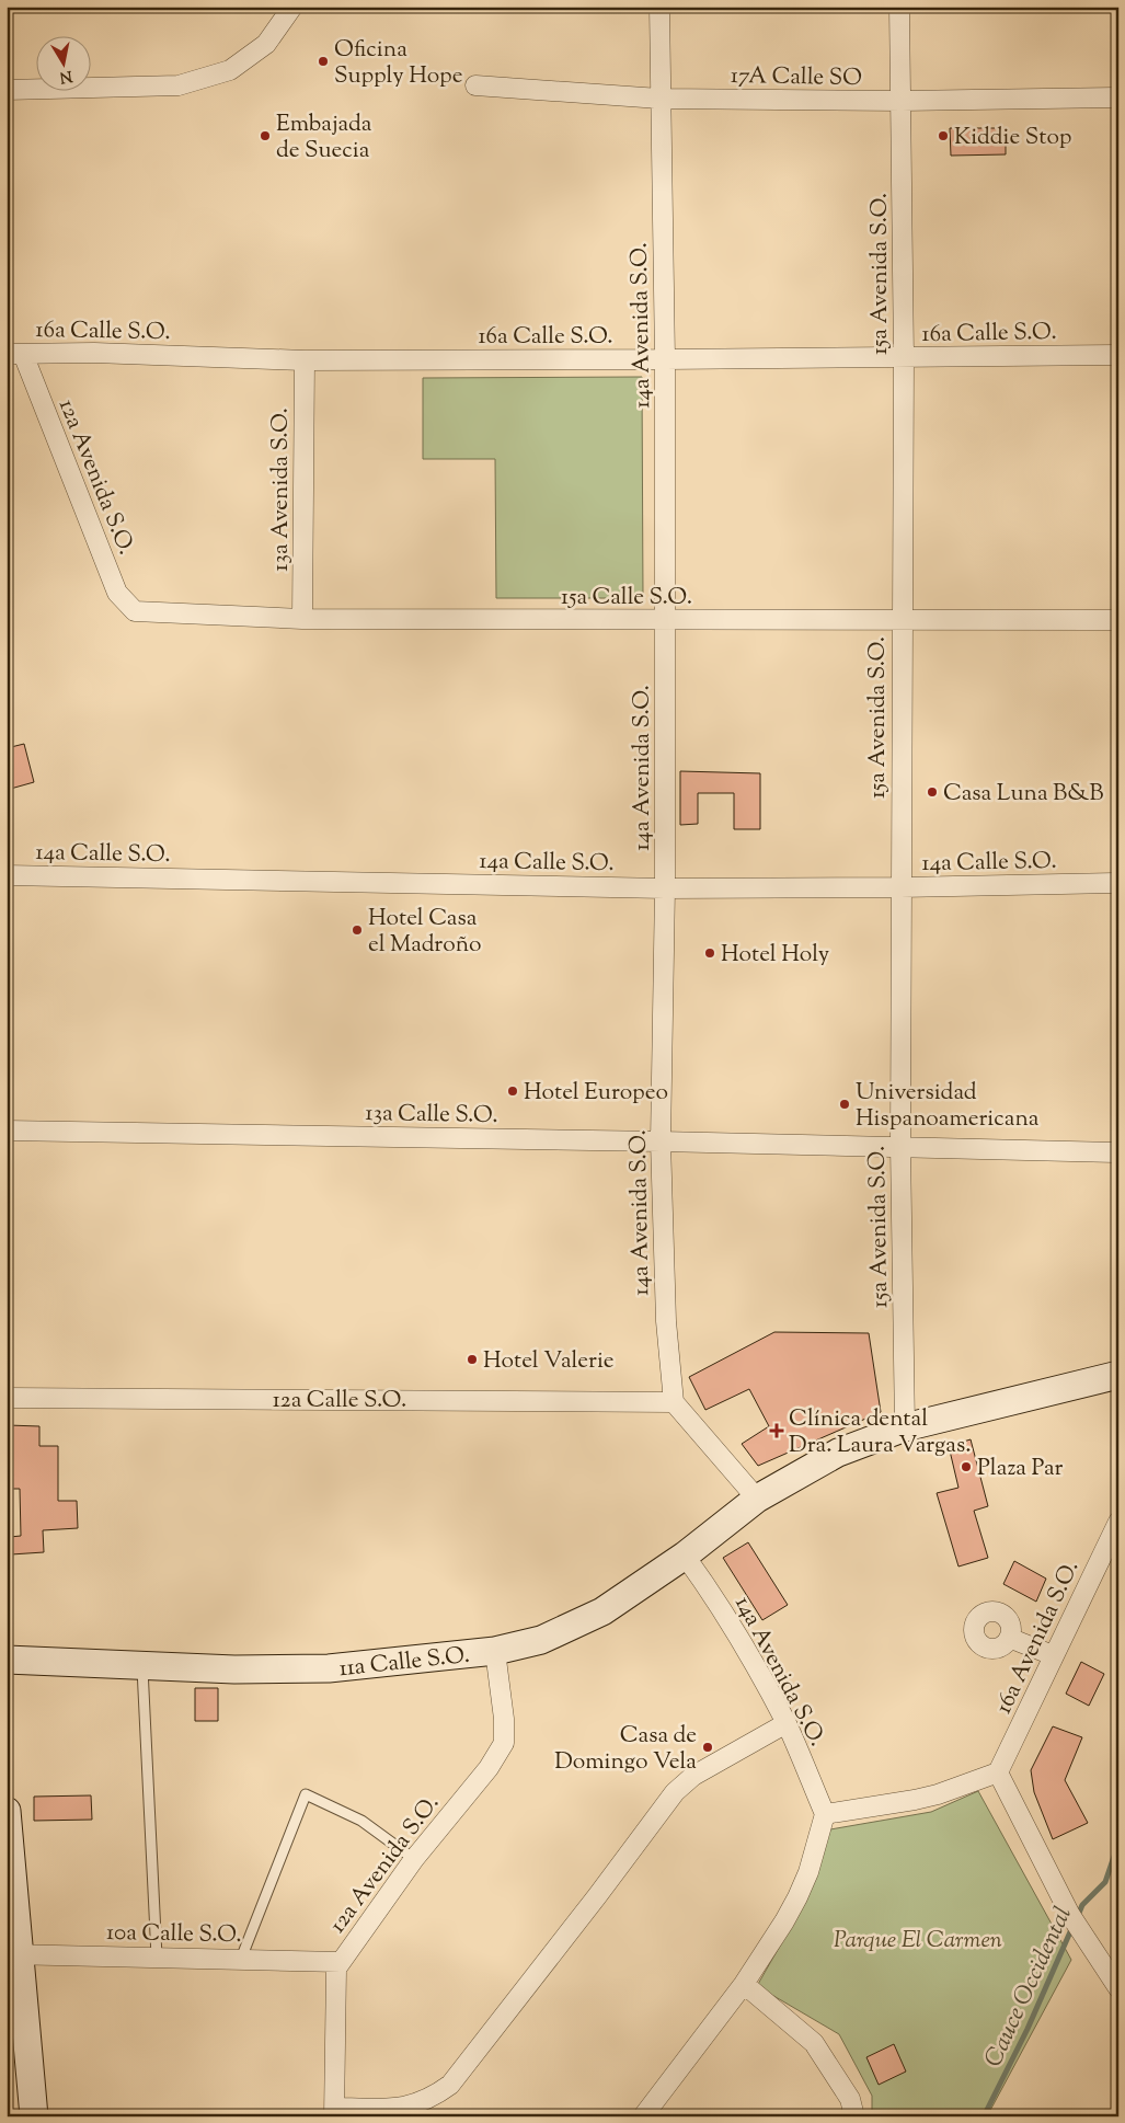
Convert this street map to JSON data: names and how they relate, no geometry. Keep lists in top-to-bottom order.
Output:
{
  "streets": {
    "street": [
      "17A Calle SO",
      "15a Avenida S.O.",
      "14a Avenida S.O.",
      "16a Calle S.O.",
      "12a Avenida S.O.",
      "13a Avenida S.O.",
      "15a Calle S.O.",
      "14a Calle S.O.",
      "13a Calle S.O.",
      "12a Calle S.O.",
      "16a Avenida S.O.",
      "11a Calle S.O.",
      "10a Calle S.O."
    ]
  },
  "crossings": [
    ["17A Calle SO", "15a Avenida S.O."],
    ["17A Calle SO", "14a Avenida S.O."],
    ["15a Avenida S.O.", "16a Calle S.O."],
    ["15a Avenida S.O.", "15a Calle S.O."],
    ["15a Avenida S.O.", "14a Calle S.O."],
    ["15a Avenida S.O.", "13a Calle S.O."],
    ["14a Avenida S.O.", "16a Calle S.O."],
    ["14a Avenida S.O.", "15a Calle S.O."],
    ["14a Avenida S.O.", "14a Calle S.O."],
    ["14a Avenida S.O.", "13a Calle S.O."],
    ["14a Avenida S.O.", "12a Calle S.O."],
    ["14a Avenida S.O.", "11a Calle S.O."],
    ["16a Calle S.O.", "12a Avenida S.O."],
    ["16a Calle S.O.", "13a Avenida S.O."],
    ["12a Avenida S.O.", "15a Calle S.O."],
    ["12a Avenida S.O.", "11a Calle S.O."],
    ["12a Avenida S.O.", "10a Calle S.O."],
    ["13a Avenida S.O.", "15a Calle S.O."]
  ],
  "water": ["Cauce Occidental"],
  "parks": ["Parque El Carmen"],
  "places": {
    "other": [
      "Oficina Supply Hope",
      "Embajada de Suecia",
      "Kiddie Stop",
      "Casa Luna B&B",
      "Hotel Casa el Madroño",
      "Hotel Holy",
      "Hotel Europeo",
      "Universidad Hispanoamericana",
      "Hotel Valerie",
      "Plaza Par",
      "Casa de Domingo Vela"
    ],
    "health": ["Clínica dental Dra. Laura Vargas."]
  },
  "north": "bottom"
}
